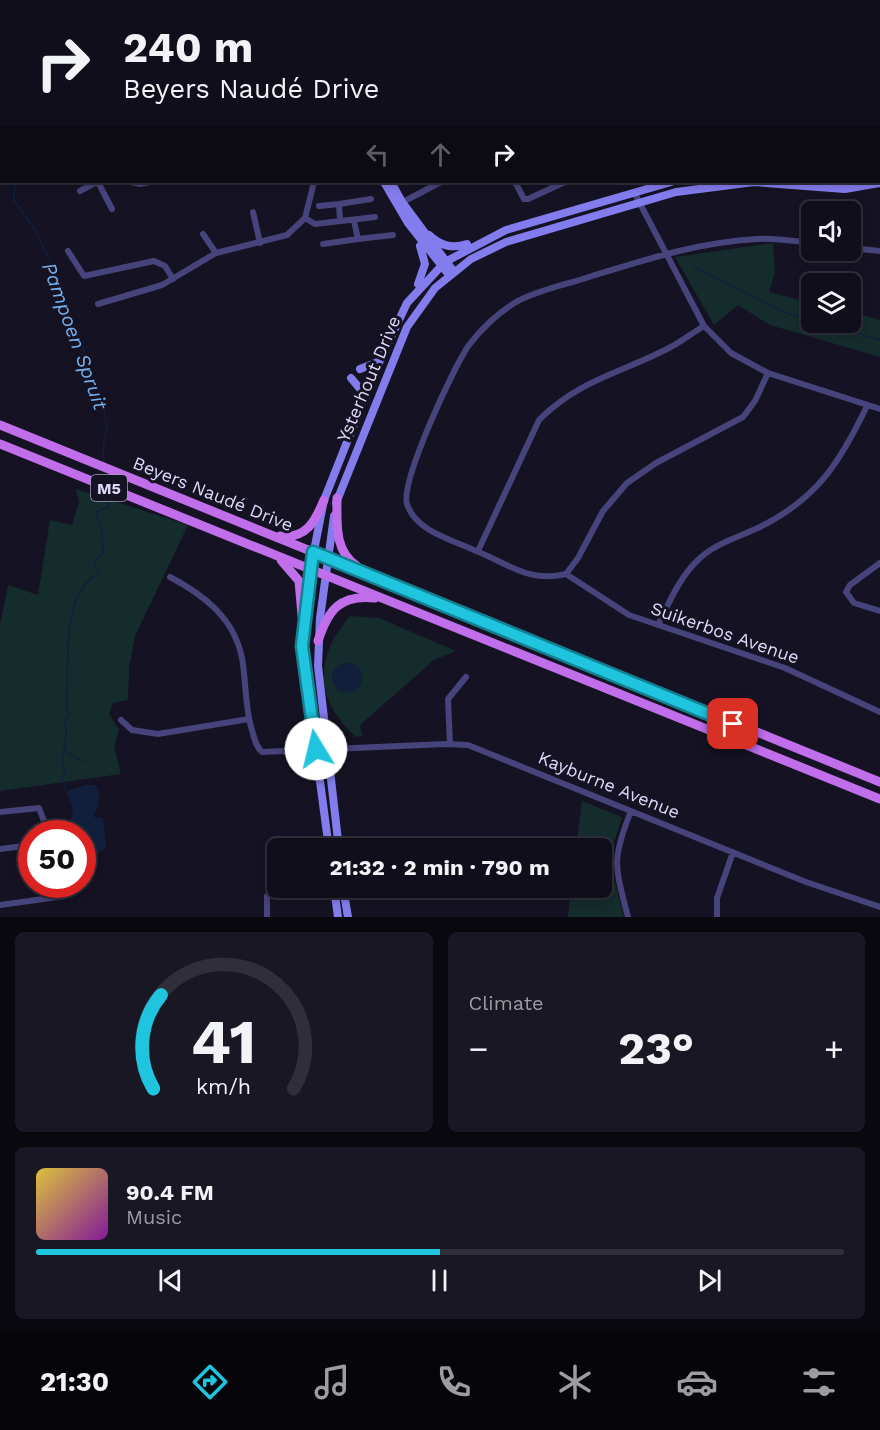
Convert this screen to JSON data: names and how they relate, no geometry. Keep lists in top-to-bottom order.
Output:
{
  "streets": {
    "main road": ["Ysterhout Drive", "M5", "Beyers Naudé Drive"],
    "street": ["Suikerbos Avenue", "Kayburne Avenue"]
  },
  "crossings": [
    ["Ysterhout Drive", "Beyers Naudé Drive"],
    ["Ysterhout Drive", "Kayburne Avenue"]
  ],
  "water": ["Pampoen Spruit"],
  "page": {
    "turn": ["240 m", "Beyers Naudé Drive"],
    "limit": "50",
    "trip": "21:32 · 2 min · 790 m",
    "tile": "Climate",
    "heat": ["−", "23°", "+"],
    "song": ["90.4 FM", "Music"],
    "tabs": "21:30",
    "gauge": ["41", "km/h"]
  }
}
